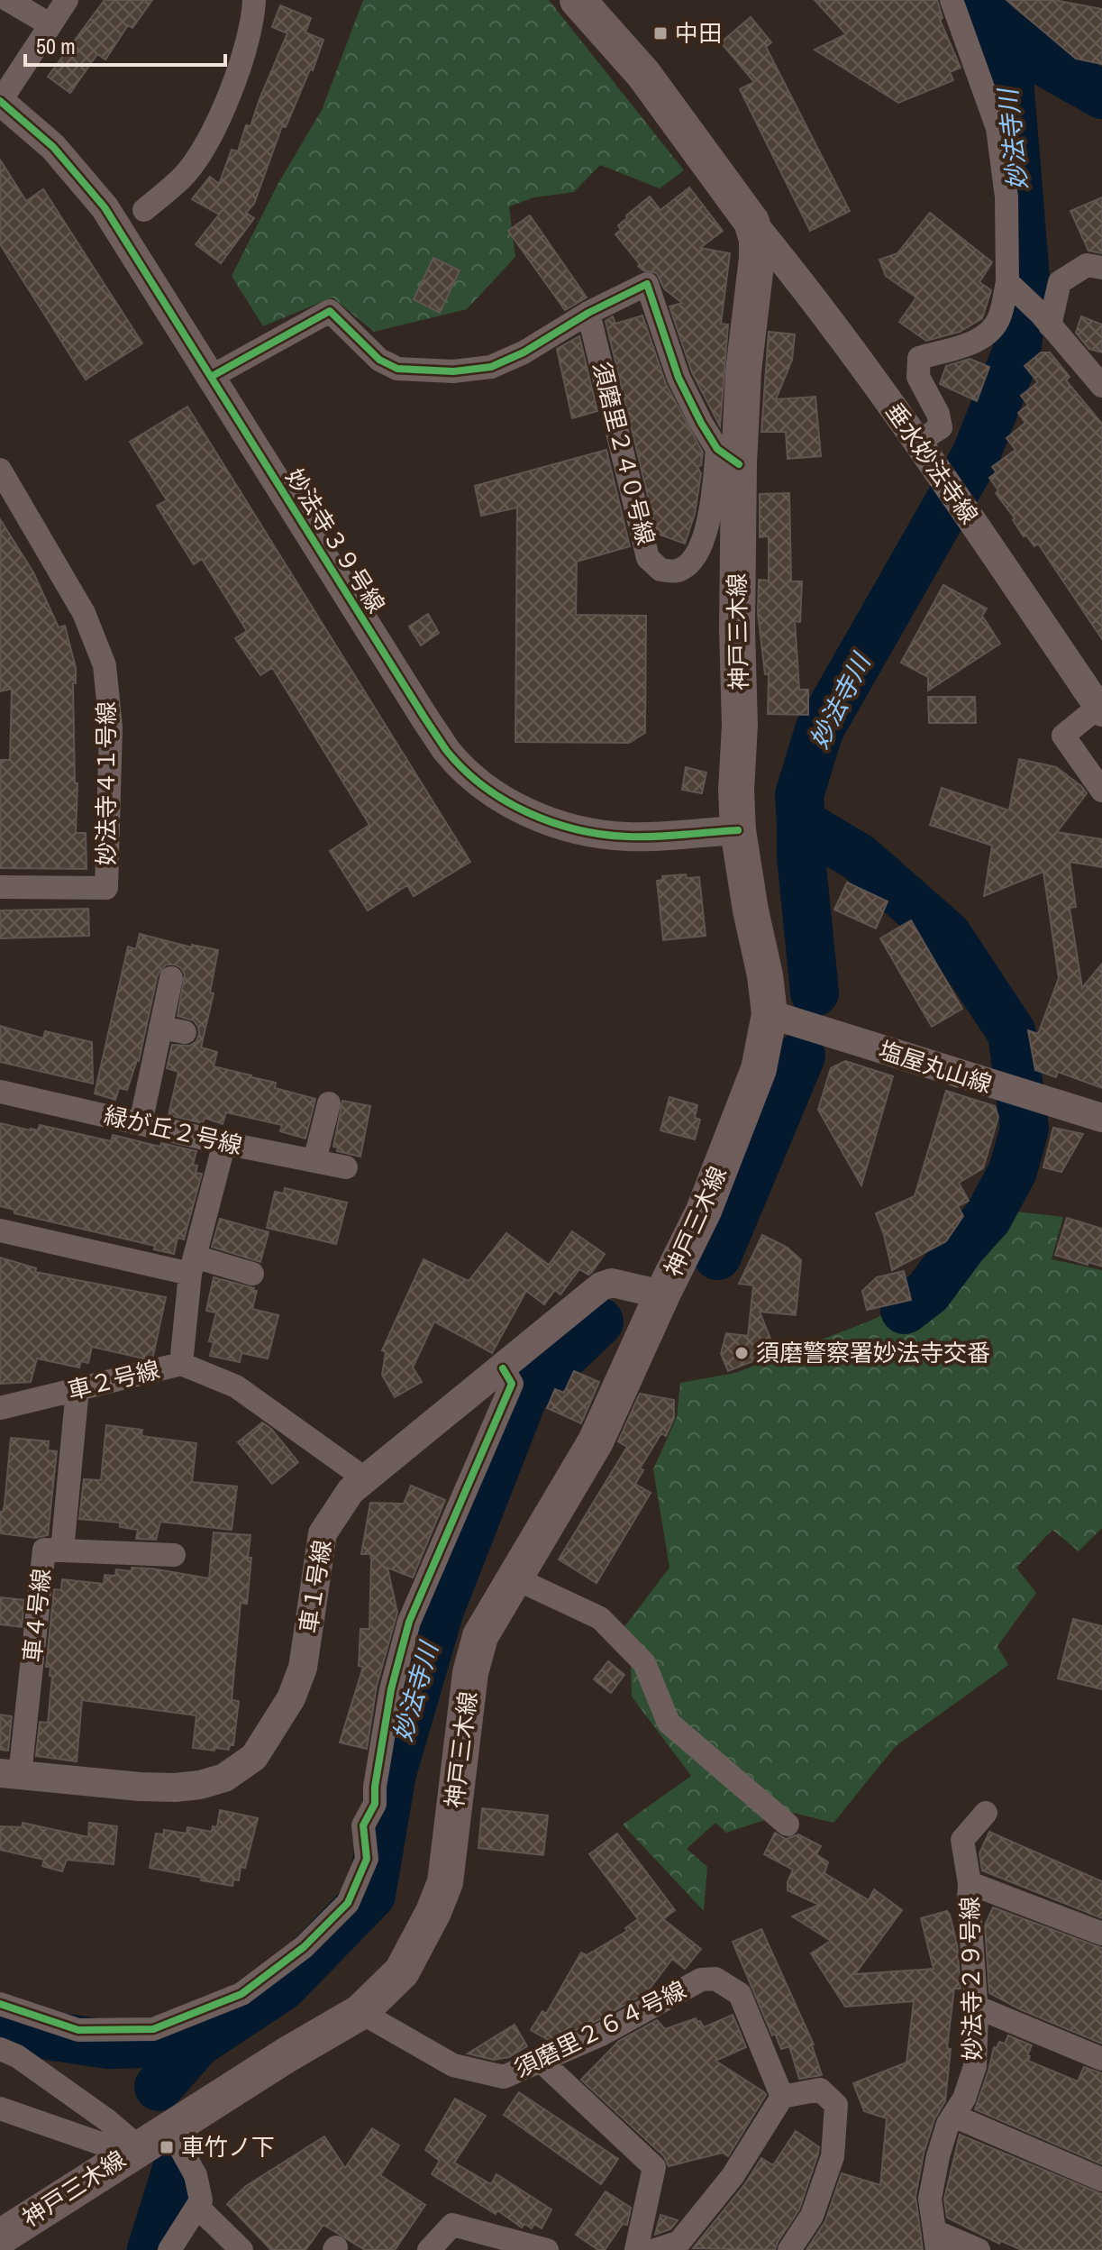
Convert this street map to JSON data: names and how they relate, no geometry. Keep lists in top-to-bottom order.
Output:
{
  "streets": {
    "main road": ["神戸三木線"],
    "street": [
      "須磨里２４０号線",
      "垂水妙法寺線",
      "妙法寺３９号線",
      "妙法寺４１号線",
      "塩屋丸山線",
      "緑が丘２号線",
      "車２号線",
      "車１号線",
      "車４号線",
      "妙法寺２９号線",
      "須磨里２６４号線"
    ]
  },
  "crossings": [
    ["須磨里２４０号線", "神戸三木線"],
    ["垂水妙法寺線", "神戸三木線"],
    ["妙法寺３９号線", "神戸三木線"],
    ["神戸三木線", "塩屋丸山線"],
    ["神戸三木線", "車１号線"],
    ["神戸三木線", "須磨里２６４号線"],
    ["車２号線", "車１号線"],
    ["車２号線", "車４号線"],
    ["車１号線", "車４号線"]
  ],
  "water": ["妙法寺川"],
  "places": {
    "transit": ["中田", "車竹ノ下"],
    "other": ["須磨警察署妙法寺交番"]
  },
  "scale_bar": "50 m"
}
